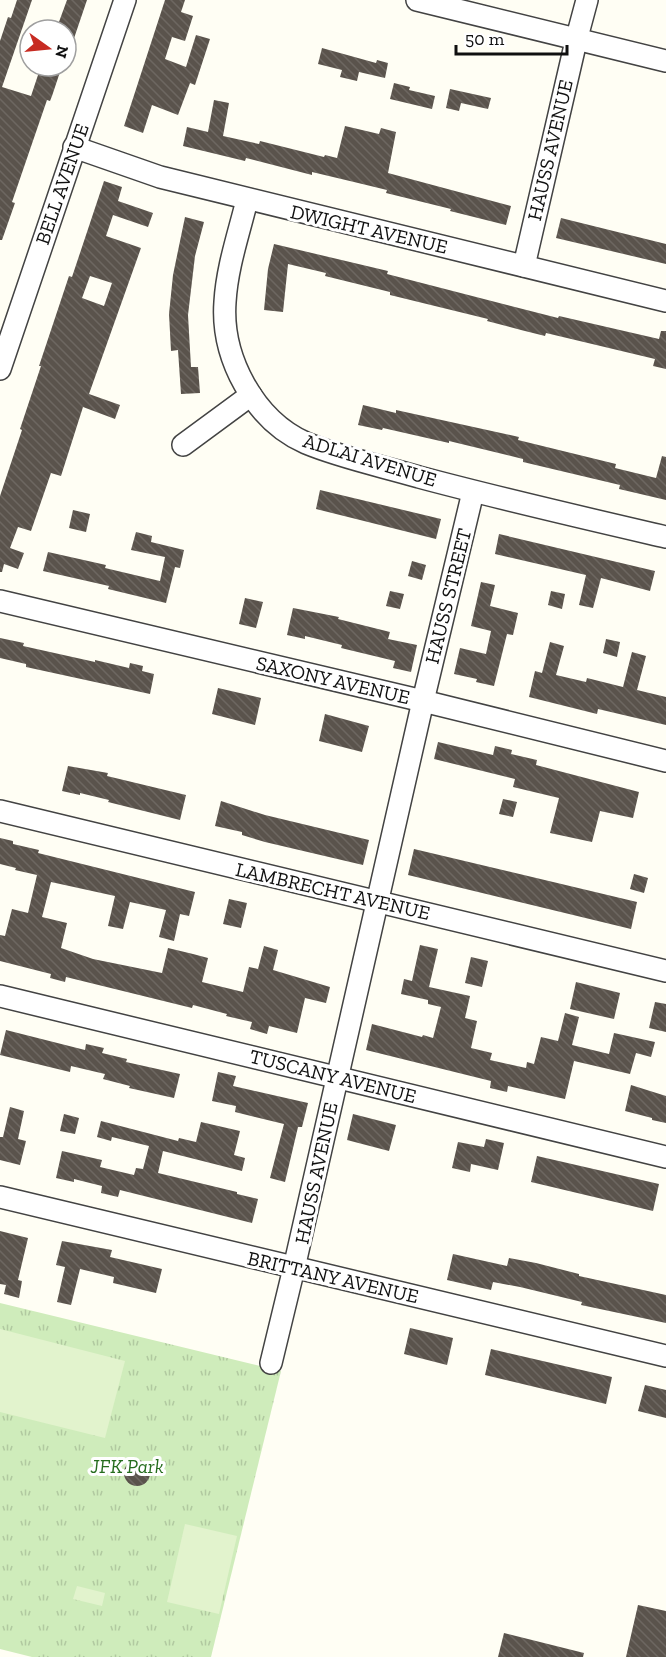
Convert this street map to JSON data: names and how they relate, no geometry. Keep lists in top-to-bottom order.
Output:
{
  "streets": {
    "street": [
      "HAUSS AVENUE",
      "BELL AVENUE",
      "DWIGHT AVENUE",
      "ADLAI AVENUE",
      "HAUSS STREET",
      "SAXONY AVENUE",
      "LAMBRECHT AVENUE",
      "TUSCANY AVENUE",
      "BRITTANY AVENUE"
    ]
  },
  "crossings": [
    ["HAUSS AVENUE", "DWIGHT AVENUE"],
    ["HAUSS AVENUE", "HAUSS STREET"],
    ["HAUSS AVENUE", "SAXONY AVENUE"],
    ["HAUSS AVENUE", "LAMBRECHT AVENUE"],
    ["HAUSS AVENUE", "TUSCANY AVENUE"],
    ["HAUSS AVENUE", "BRITTANY AVENUE"],
    ["BELL AVENUE", "DWIGHT AVENUE"],
    ["DWIGHT AVENUE", "ADLAI AVENUE"],
    ["ADLAI AVENUE", "HAUSS STREET"],
    ["HAUSS STREET", "SAXONY AVENUE"]
  ],
  "parks": ["JFK Park"],
  "scale_bar": "50 m",
  "north": "right"
}
